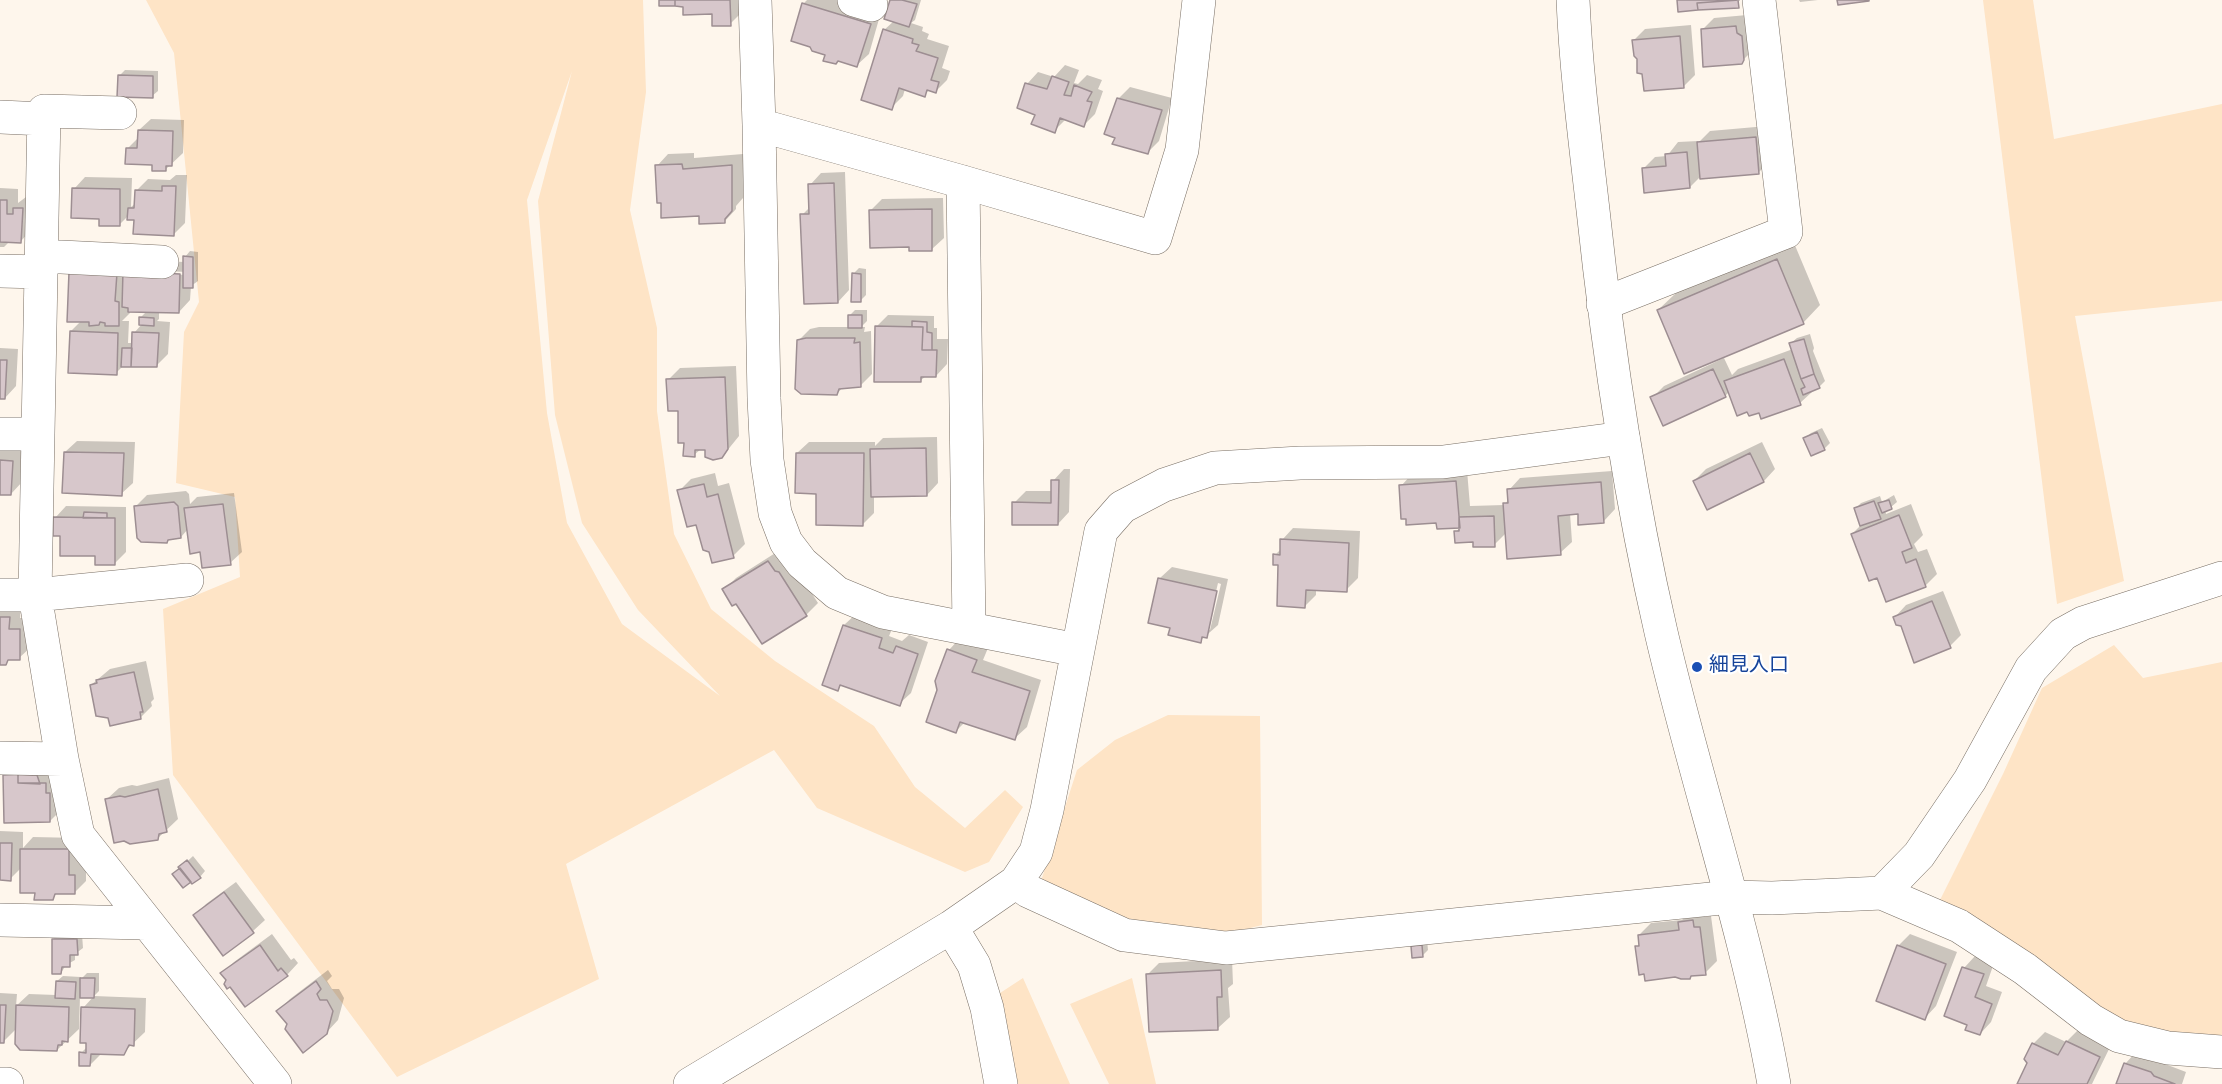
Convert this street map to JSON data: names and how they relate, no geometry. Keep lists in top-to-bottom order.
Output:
{
  "places": ["細見入口"]
}
